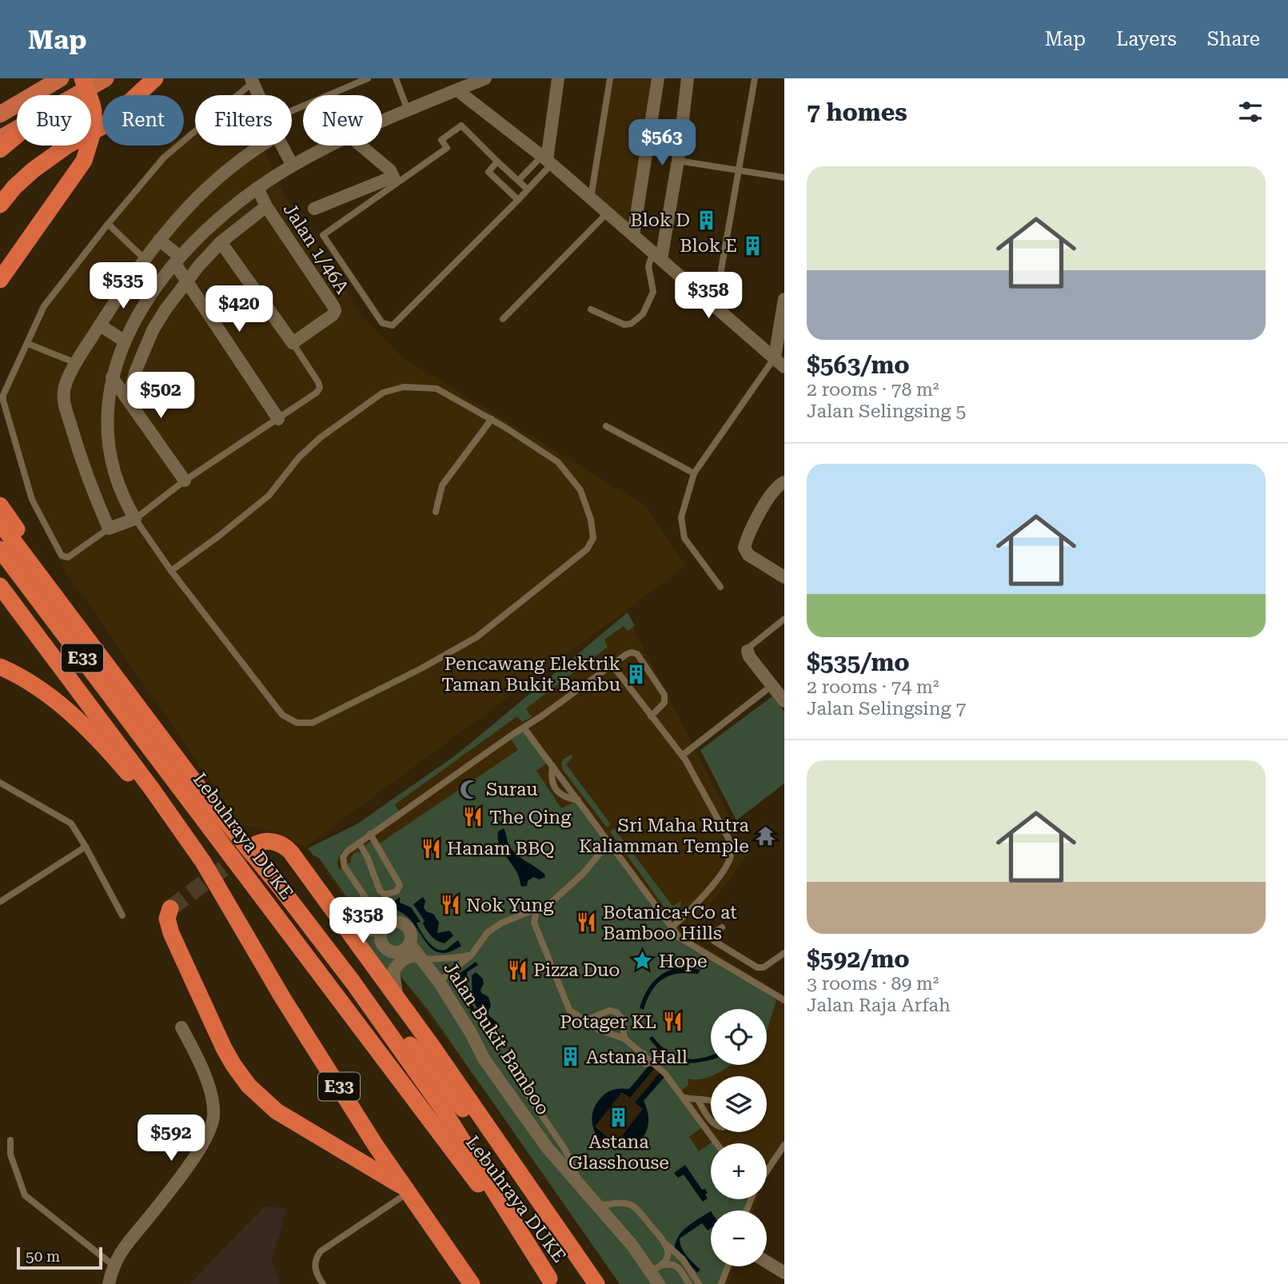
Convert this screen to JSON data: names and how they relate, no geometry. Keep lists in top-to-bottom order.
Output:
{
  "streets": {
    "highway": ["E33", "Lebuhraya DUKE"],
    "street": ["Jalan 1/46A", "Jalan Bukit Bamboo"]
  },
  "places": {
    "building": [
      "Blok D",
      "Blok E",
      "Pencawang Elektrik Taman Bukit Bambu",
      "Astana Hall",
      "Astana Glasshouse"
    ],
    "mosque": ["Surau"],
    "restaurant": [
      "The Qing",
      "Hanam BBQ",
      "Nok Yung",
      "Botanica+Co at Bamboo Hills",
      "Pizza Duo",
      "Potager KL"
    ],
    "temple": ["Sri Maha Rutra Kaliamman Temple"],
    "place": ["Hope"]
  },
  "scale_bar": "50 m",
  "page": {
    "header": "Map",
    "nav": ["Map", "Layers", "Share"],
    "heading": "7 homes",
    "chip": [
      "Buy",
      "Rent",
      "Filters",
      "New"
    ],
    "price": [
      "$563",
      "$535",
      "$358",
      "$420",
      "$502",
      "$358",
      "$592"
    ],
    "list": [
      {
        "name": "$563/mo",
        "note": "2 rooms · 78 m² · Jalan Selingsing 5"
      },
      {
        "name": "$535/mo",
        "note": "2 rooms · 74 m² · Jalan Selingsing 7"
      },
      {
        "name": "$592/mo",
        "note": "3 rooms · 89 m² · Jalan Raja Arfah"
      }
    ],
    "map_buttons": ["+", "−"],
    "scale": "50 m"
  }
}
